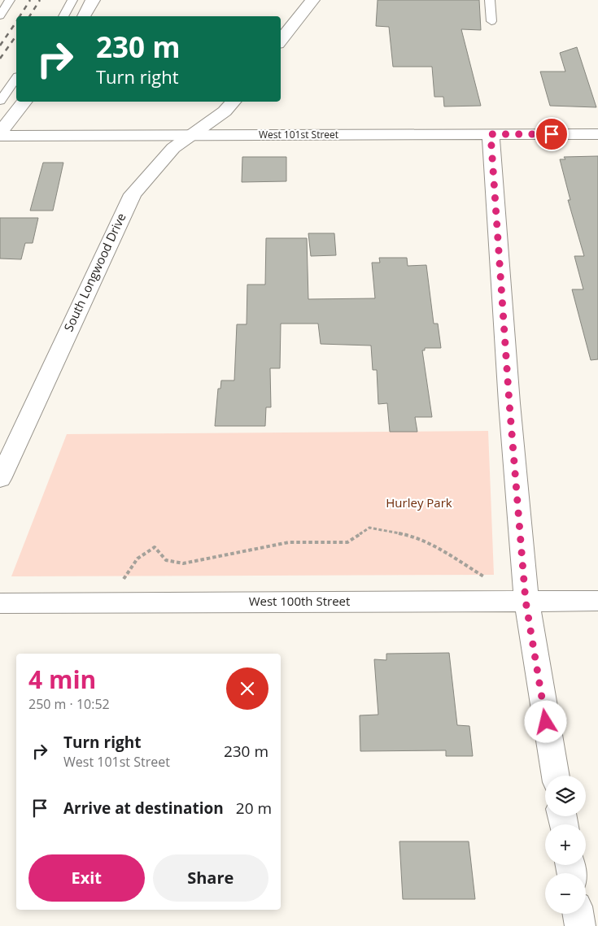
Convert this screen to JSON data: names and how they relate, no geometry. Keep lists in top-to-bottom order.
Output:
{
  "streets": {
    "street": ["West 101st Street", "South Longwood Drive", "West 100th Street"]
  },
  "crossings": [
    ["West 101st Street", "South Longwood Drive"]
  ],
  "parks": ["Hurley Park"],
  "page": {
    "turn": ["230 m", "Turn right"],
    "heading": ["4 min", "250 m · 10:52"],
    "list": [
      {
        "name": "Turn right",
        "note": "West 101st Street",
        "value": "230 m"
      },
      {
        "name": "Arrive at destination",
        "value": "20 m"
      }
    ],
    "map_buttons": ["+", "−"],
    "buttons": ["Exit", "Share"]
  }
}
